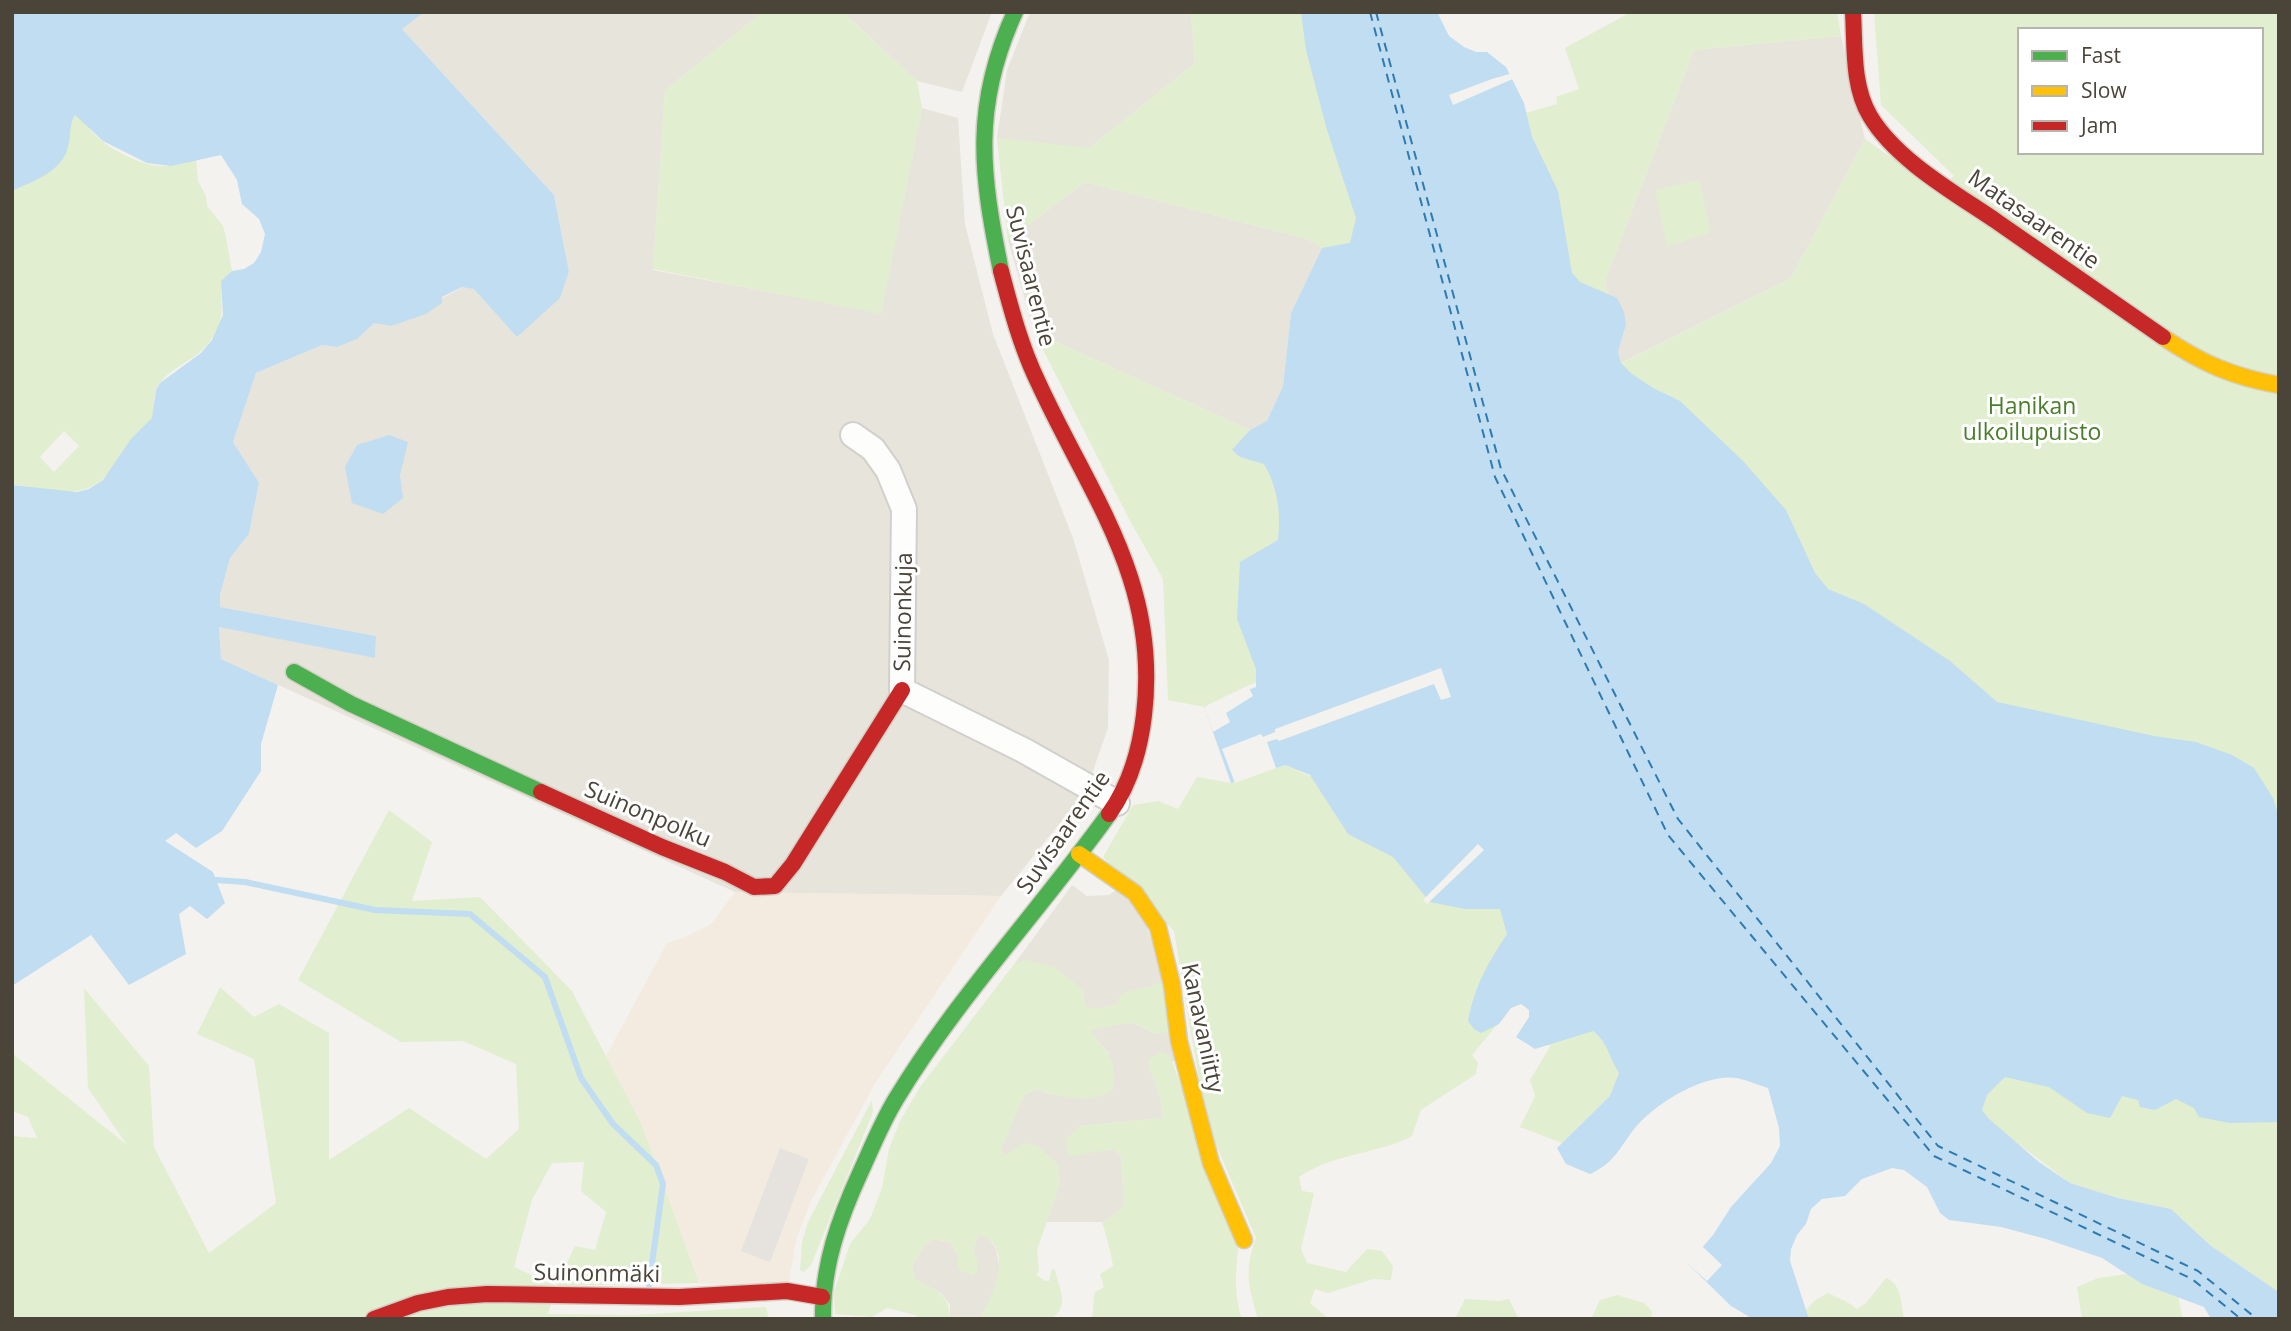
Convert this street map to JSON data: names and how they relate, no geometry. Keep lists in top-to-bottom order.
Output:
{
  "streets": {
    "street": [
      "Matasaarentie",
      "Suvisaarentie",
      "Suinonkuja",
      "Suinonpolku",
      "Kanavaniitty",
      "Suinonmäki"
    ]
  },
  "crossings": [
    ["Suvisaarentie", "Suinonkuja"],
    ["Suvisaarentie", "Kanavaniitty"],
    ["Suvisaarentie", "Suinonmäki"],
    ["Suinonkuja", "Suinonpolku"]
  ],
  "parks": ["Hanikan ulkoilupuisto"],
  "legend": ["Fast", "Slow", "Jam"]
}
